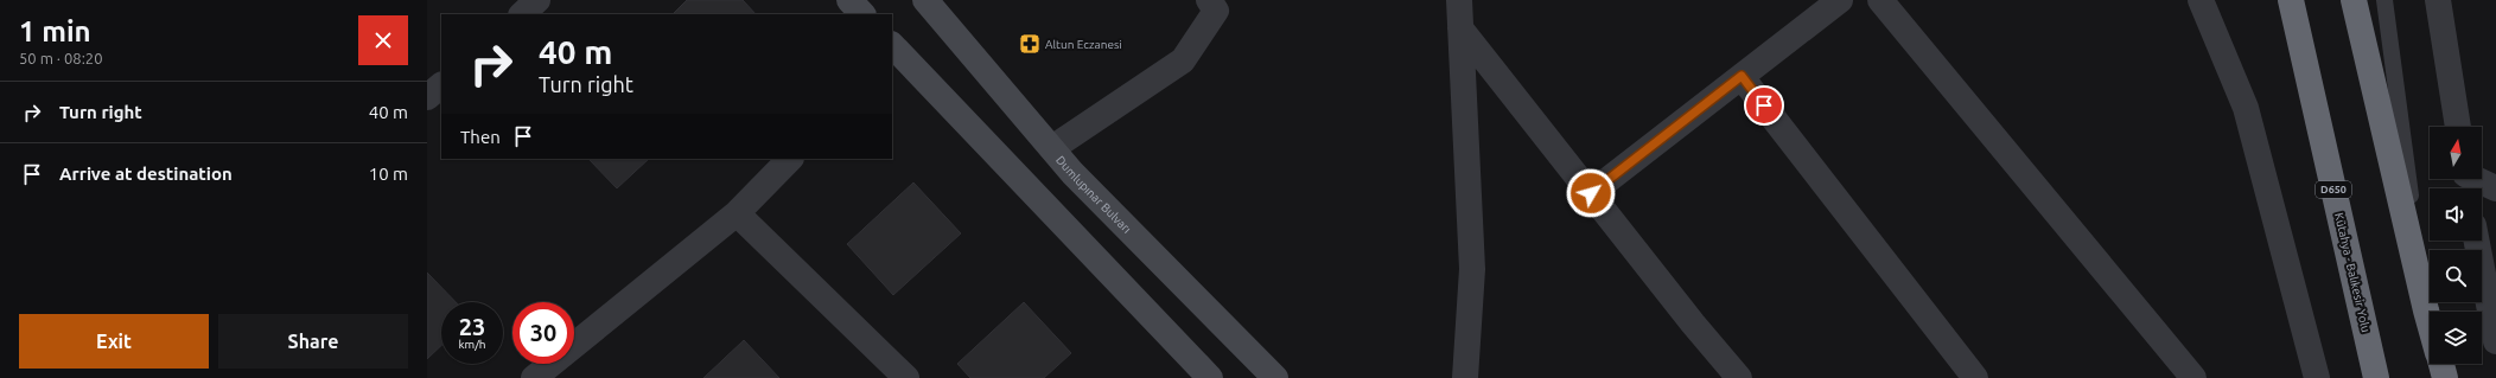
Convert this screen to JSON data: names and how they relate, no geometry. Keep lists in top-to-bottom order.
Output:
{
  "streets": {
    "highway": ["D650", "Kütahya - Balıkesir Yolu"],
    "main road": ["Dumlupınar Bulvarı"]
  },
  "places": {
    "pharmacy": ["Altun Eczanesi"]
  },
  "north": "top",
  "page": {
    "heading": ["1 min", "50 m · 08:20"],
    "turn": ["40 m", "Turn right"],
    "list": [
      {
        "name": "Turn right",
        "value": "40 m"
      },
      {
        "name": "Arrive at destination",
        "value": "10 m"
      }
    ],
    "then": "Then",
    "speed": "23 km/h",
    "limit": "30",
    "buttons": ["Exit", "Share"]
  }
}
